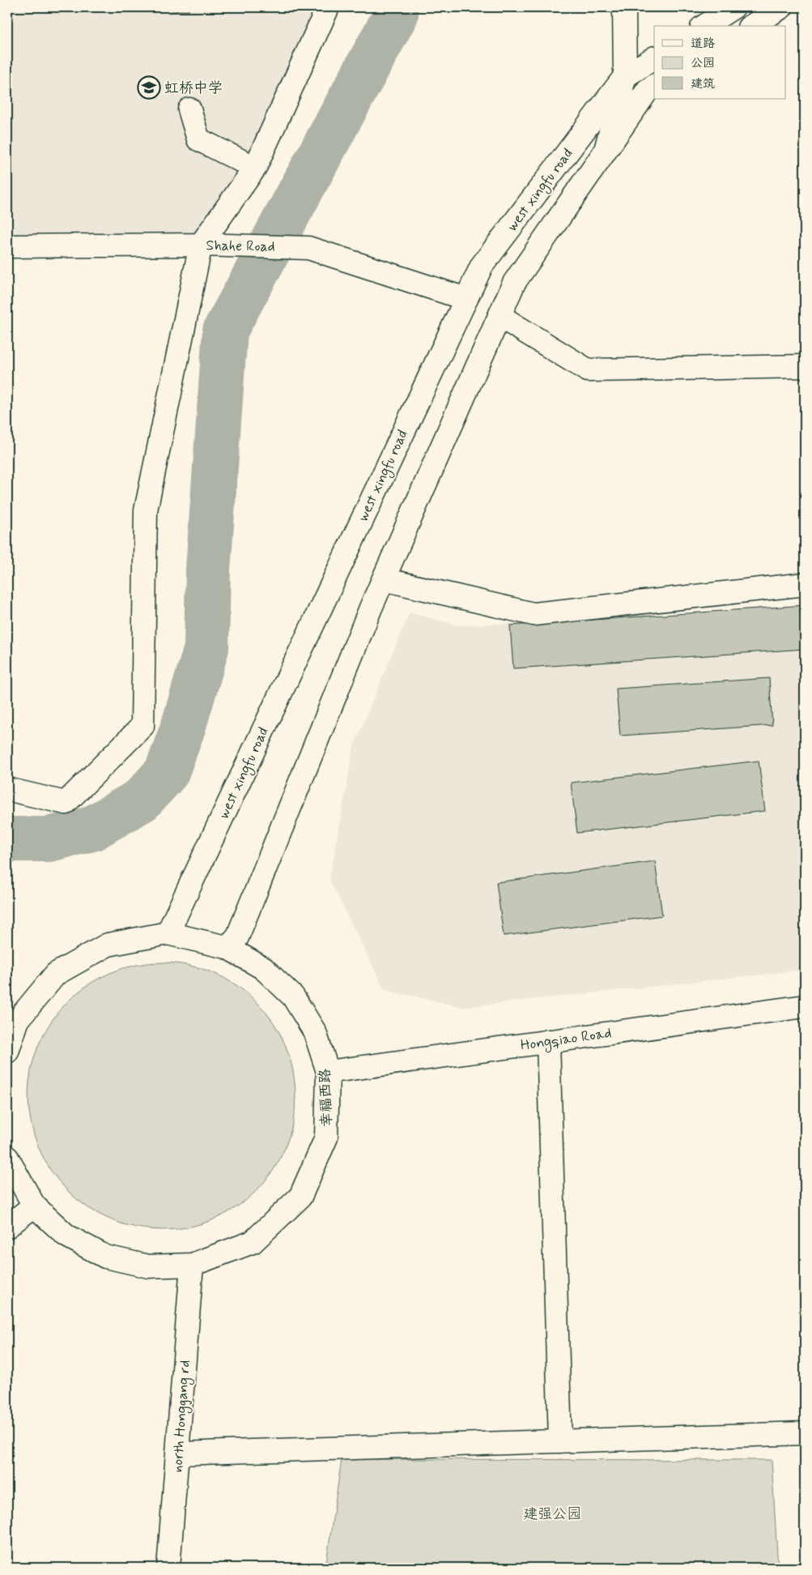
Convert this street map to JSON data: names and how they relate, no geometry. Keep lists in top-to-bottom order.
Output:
{
  "streets": {
    "main road": [
      "west xingfu road",
      "Shahe Road",
      "Hongqiao Road",
      "幸福西路",
      "north Honggang rd"
    ]
  },
  "crossings": [
    ["west xingfu road", "Shahe Road"],
    ["west xingfu road", "幸福西路"],
    ["Hongqiao Road", "幸福西路"],
    ["幸福西路", "north Honggang rd"]
  ],
  "parks": ["建强公园"],
  "places": {
    "school or university": ["虹桥中学"]
  },
  "legend": ["道路", "公园", "建筑"]
}
